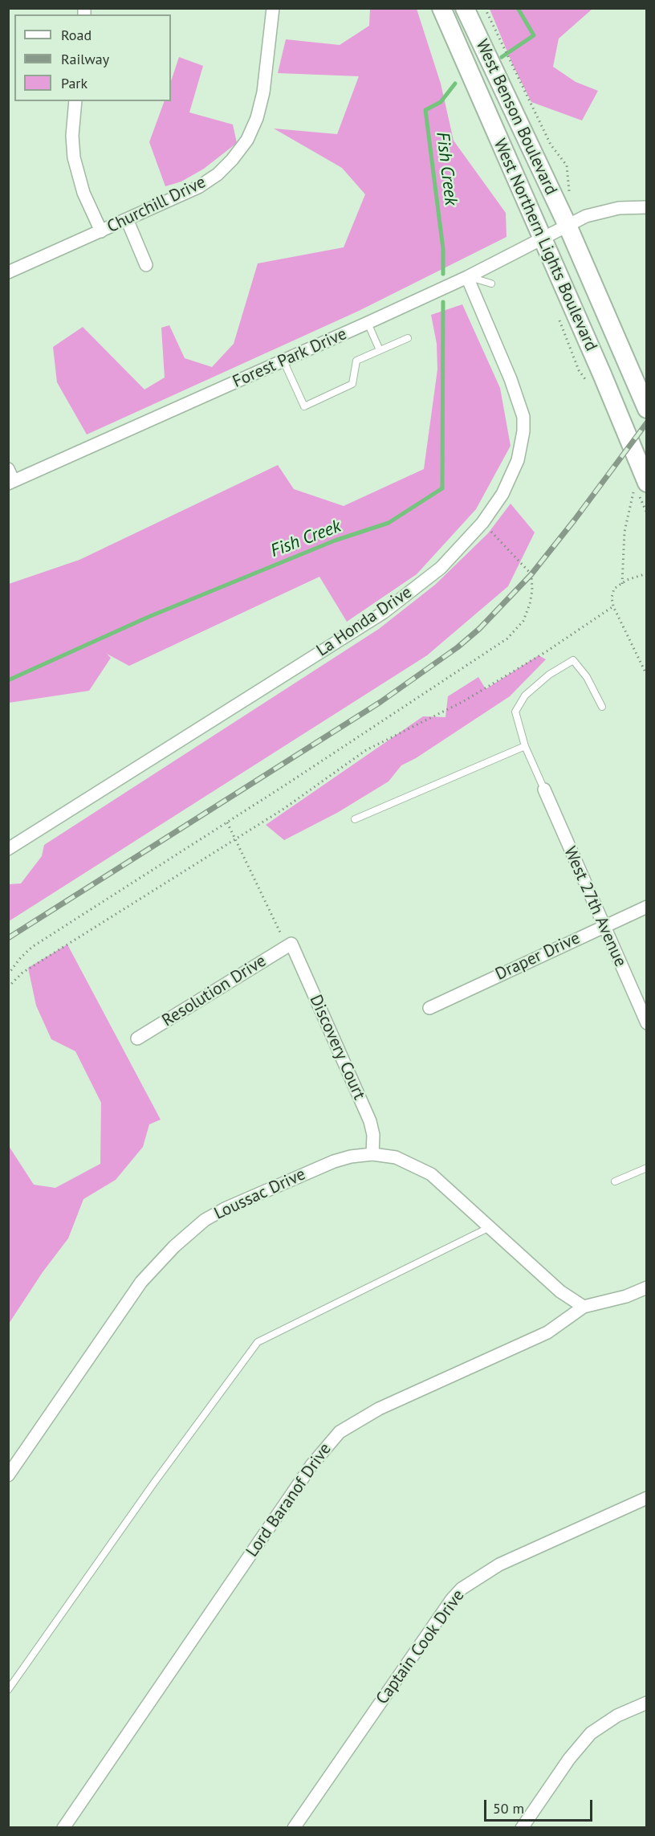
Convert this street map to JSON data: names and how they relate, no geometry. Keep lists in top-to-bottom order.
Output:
{
  "streets": {
    "main road": ["West Benson Boulevard", "West Northern Lights Boulevard"],
    "street": [
      "Churchill Drive",
      "Forest Park Drive",
      "La Honda Drive",
      "West 27th Avenue",
      "Draper Drive",
      "Resolution Drive",
      "Discovery Court",
      "Loussac Drive",
      "Lord Baranof Drive",
      "Captain Cook Drive"
    ]
  },
  "crossings": [
    ["West Benson Boulevard", "West Northern Lights Boulevard"],
    ["West Benson Boulevard", "Forest Park Drive"],
    ["West Northern Lights Boulevard", "Forest Park Drive"],
    ["Forest Park Drive", "La Honda Drive"],
    ["West 27th Avenue", "Draper Drive"],
    ["Resolution Drive", "Discovery Court"],
    ["Discovery Court", "Loussac Drive"],
    ["Loussac Drive", "Lord Baranof Drive"]
  ],
  "water": ["Fish Creek"],
  "legend": ["Road", "Railway", "Park"],
  "scale_bar": "50 m"
}
